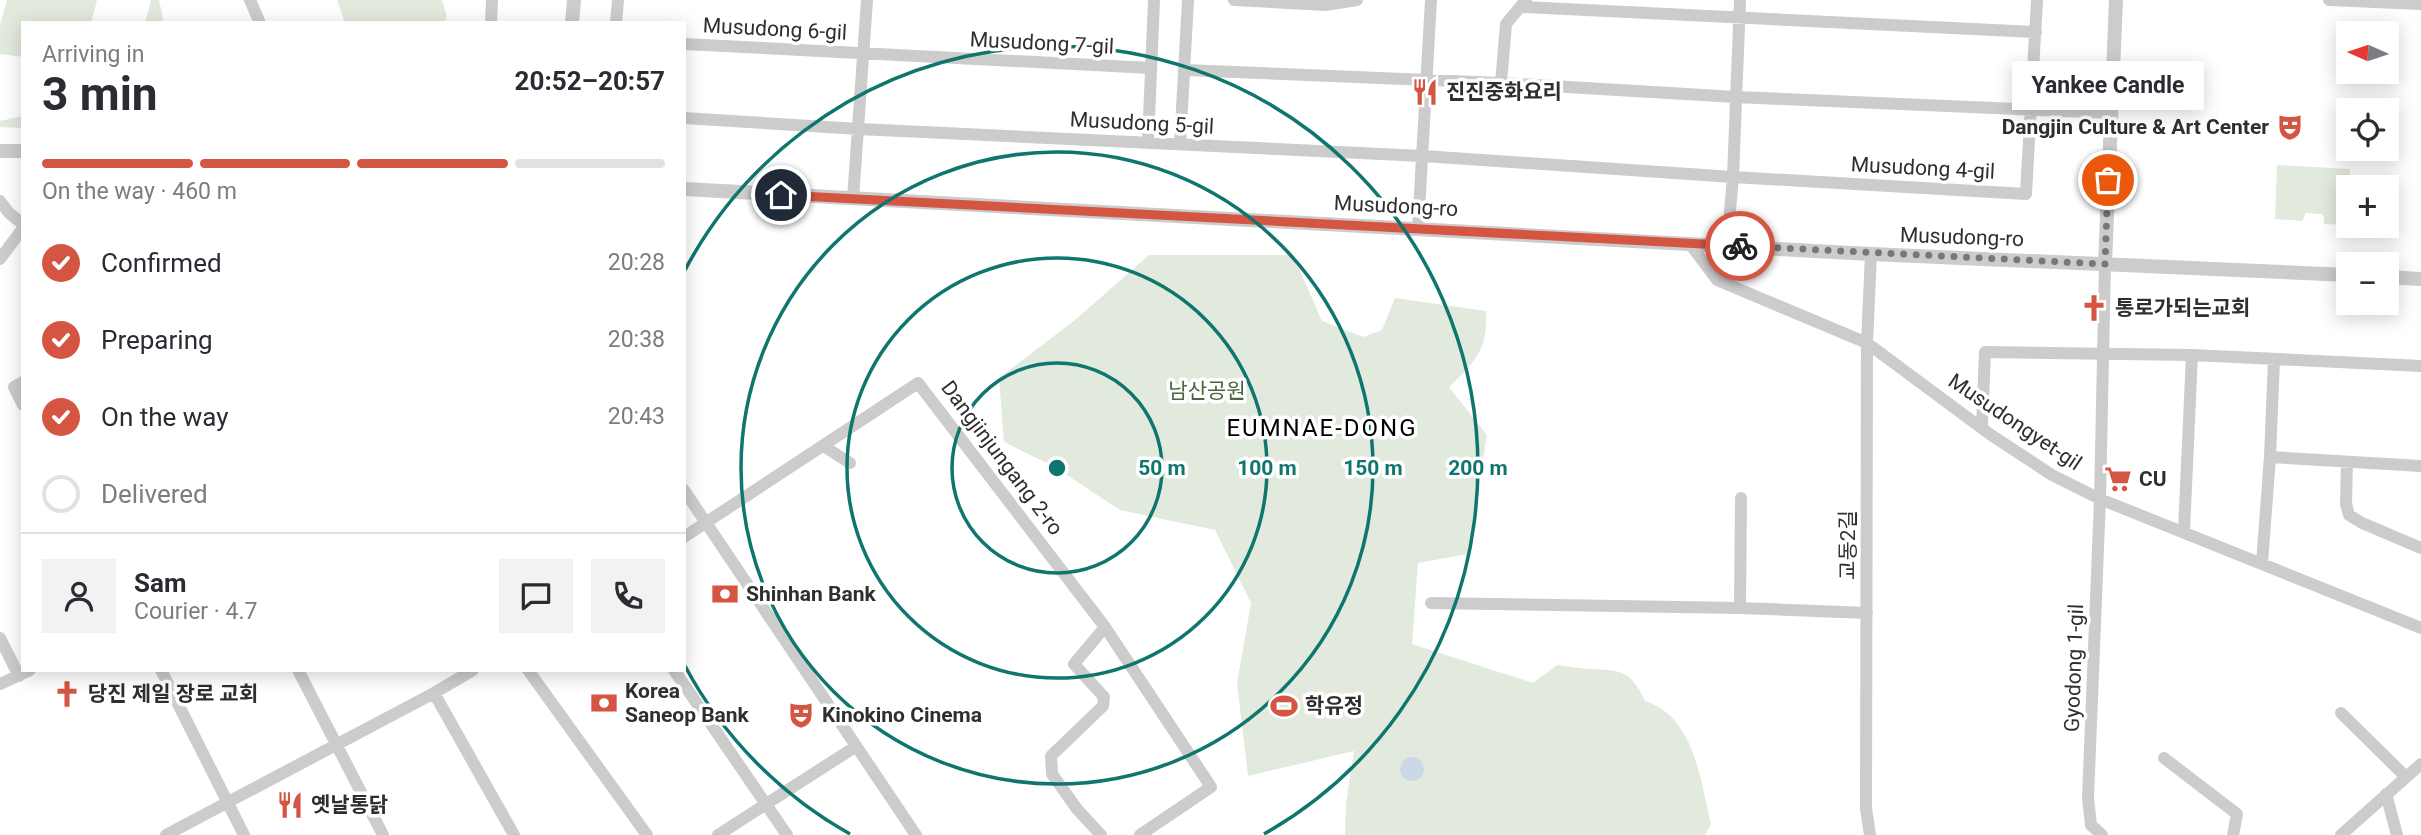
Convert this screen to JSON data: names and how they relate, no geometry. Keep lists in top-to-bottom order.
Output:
{
  "streets": {
    "street": [
      "Musudong 6-gil",
      "Musudong 7-gil",
      "Musudong 5-gil",
      "Musudong 4-gil",
      "Musudong-ro",
      "Musudongyet-gil",
      "Dangjinjungang 2-ro",
      "교동2길",
      "Gyodong 1-gil"
    ]
  },
  "crossings": [
    ["Musudong 6-gil", "Musudong 7-gil"],
    ["Musudong 6-gil", "Musudong 5-gil"],
    ["Musudong 6-gil", "Musudong-ro"],
    ["Musudong 5-gil", "Musudong 4-gil"],
    ["Musudong-ro", "Musudongyet-gil"],
    ["Musudong-ro", "교동2길"],
    ["Musudongyet-gil", "교동2길"],
    ["Musudongyet-gil", "Gyodong 1-gil"]
  ],
  "districts": ["EUMNAE-DONG"],
  "parks": ["남산공원"],
  "places": {
    "restaurant": ["진진중화요리", "옛날통닭"],
    "theatre": ["Dangjin Culture & Art Center", "Kinokino Cinema"],
    "other": ["Yankee Candle"],
    "church": ["통로가되는교회", "당진 제일 장로 교회"],
    "supermarket": ["CU"],
    "bank": ["Shinhan Bank", "Korea Saneop Bank"],
    "sports": ["학유정"]
  },
  "north": "left",
  "page": {
    "map_buttons": ["+", "−"],
    "heading": ["3 min", "Arriving in", "20:52–20:57"],
    "panel": ["Sam", "Courier · 4.7"],
    "bubble": "Yankee Candle",
    "bar": "On the way · 460 m",
    "list": [
      ["Confirmed", "20:28"],
      ["Preparing", "20:38"],
      ["On the way", "20:43"],
      "Delivered"
    ]
  },
  "rings": [
    "50 m",
    "100 m",
    "150 m",
    "200 m"
  ]
}
